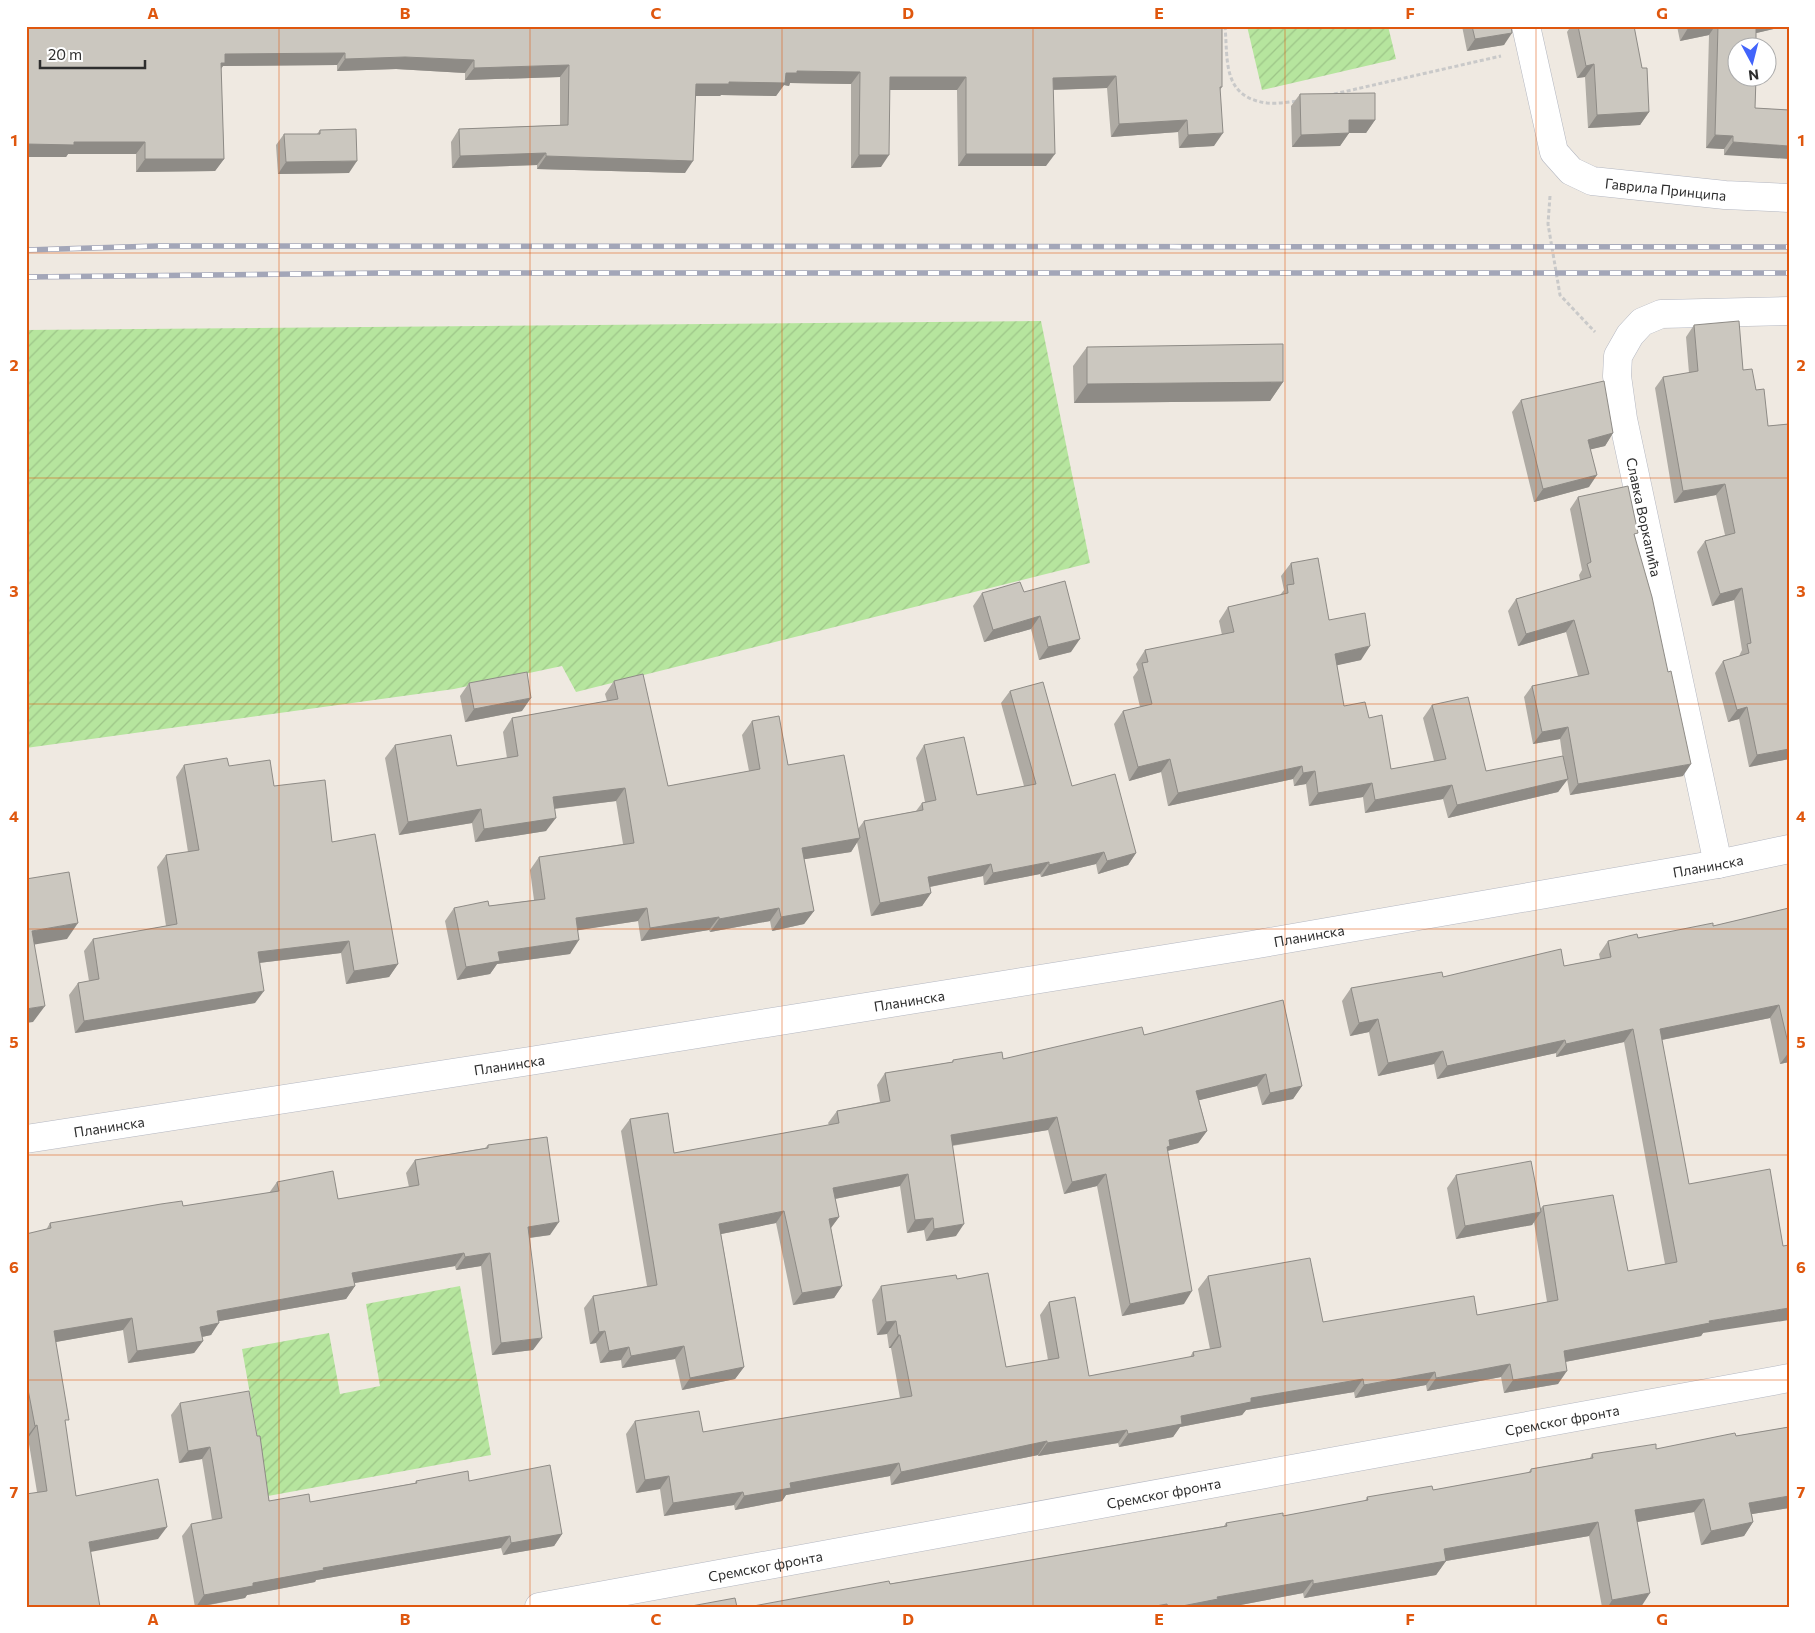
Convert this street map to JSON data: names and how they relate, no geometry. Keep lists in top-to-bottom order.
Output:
{
  "streets": {
    "street": [
      "Гаврила Принципа",
      "Славка Воркапића",
      "Планинска",
      "Сремског фронта"
    ]
  },
  "crossings": [
    ["Славка Воркапића", "Планинска"]
  ],
  "scale_bar": "20 m",
  "north": "bottom",
  "grid": {
    "columns": [
      "A",
      "B",
      "C",
      "D",
      "E",
      "F",
      "G"
    ],
    "rows": [
      "1",
      "2",
      "3",
      "4",
      "5",
      "6",
      "7"
    ]
  }
}
